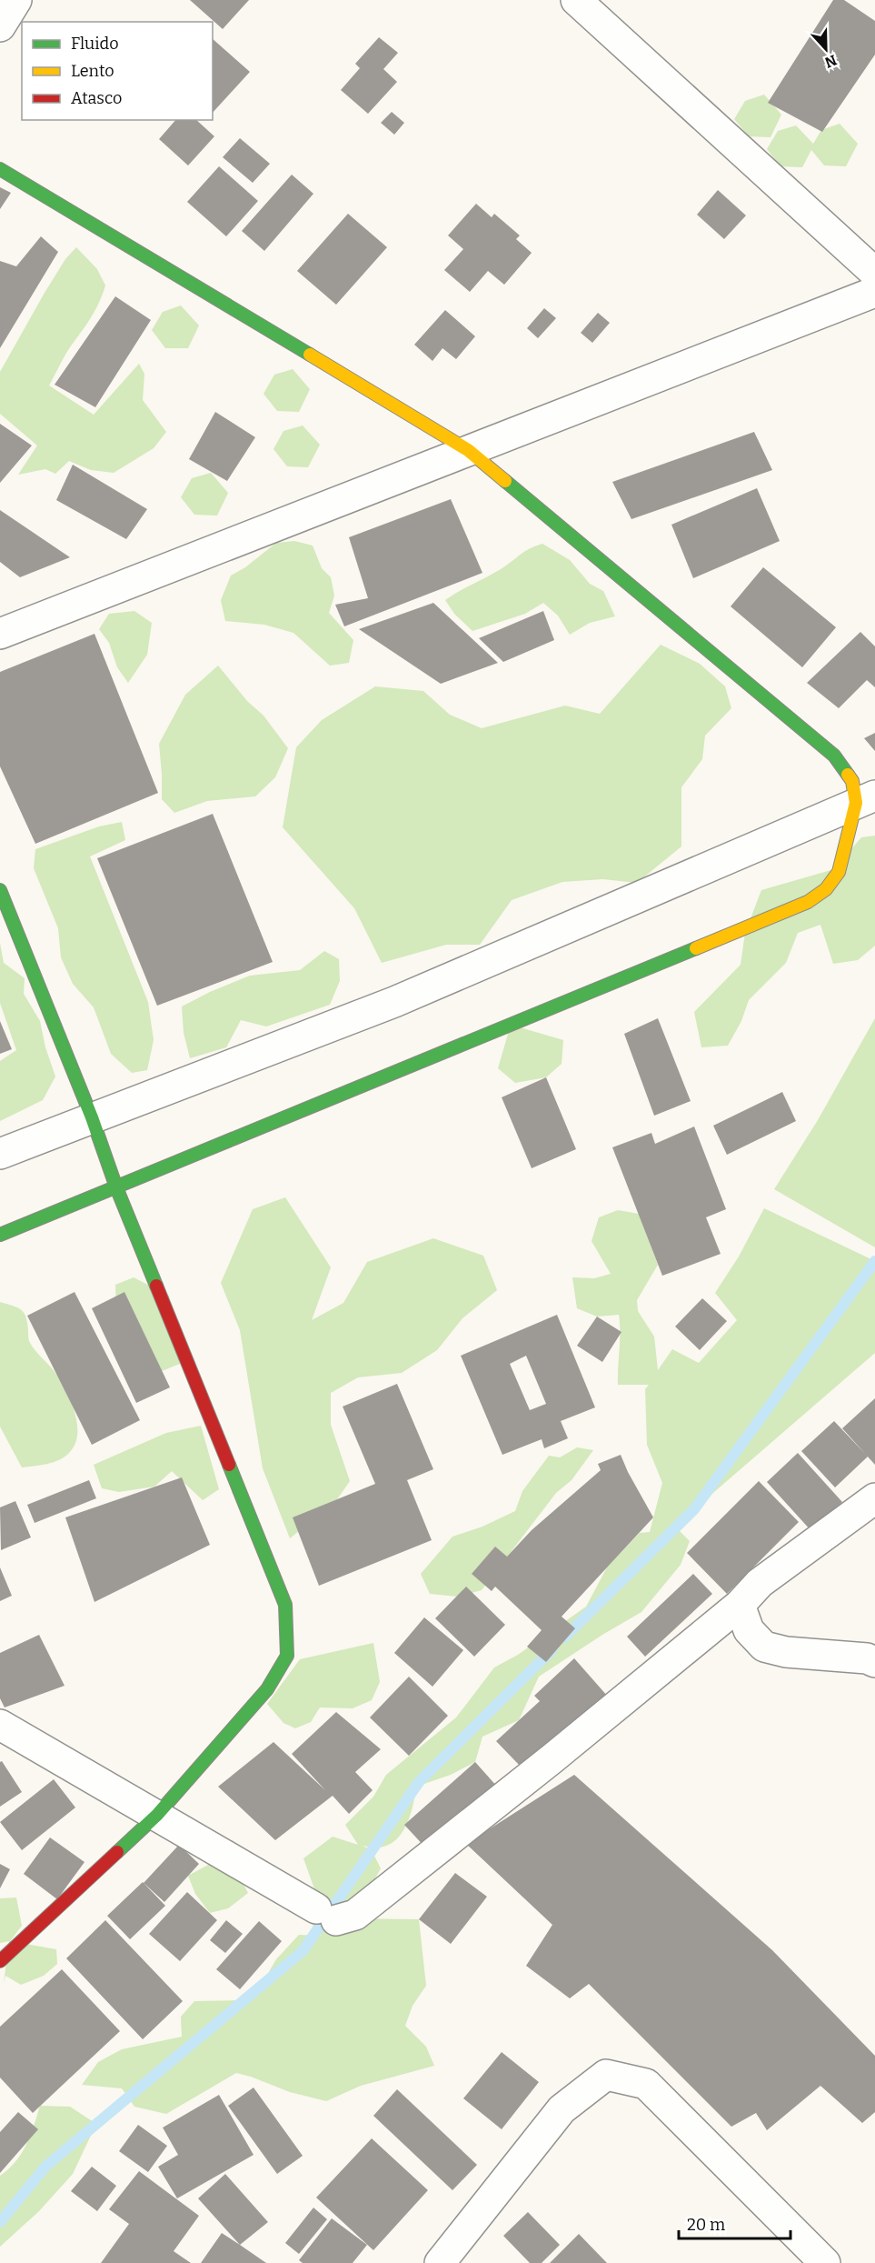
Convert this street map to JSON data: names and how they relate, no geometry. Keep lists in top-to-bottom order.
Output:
{
  "legend": ["Fluido", "Lento", "Atasco"],
  "scale_bar": "20 m",
  "north": "bottom"
}
